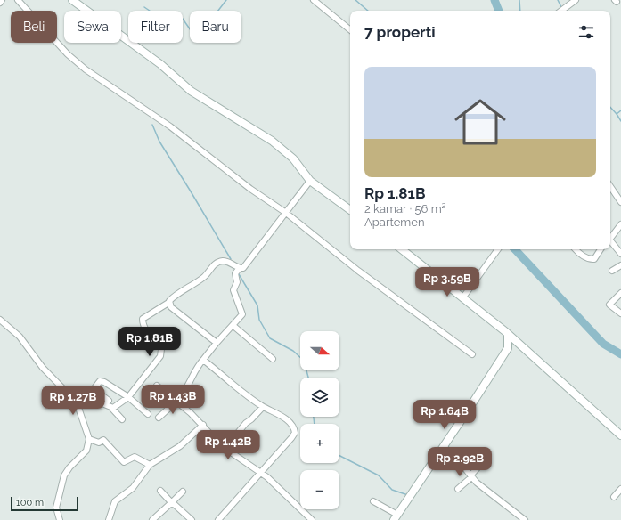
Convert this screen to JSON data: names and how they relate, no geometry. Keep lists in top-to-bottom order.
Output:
{
  "scale_bar": "100 m",
  "north": "right",
  "page": {
    "chip": [
      "Beli",
      "Sewa",
      "Filter",
      "Baru"
    ],
    "heading": "7 properti",
    "list": [
      {
        "name": "Rp 1.81B",
        "note": "2 kamar · 56 m² · Apartemen"
      }
    ],
    "price": [
      "Rp 3.59B",
      "Rp 1.81B",
      "Rp 1.43B",
      "Rp 1.27B",
      "Rp 1.64B",
      "Rp 1.42B",
      "Rp 2.92B"
    ],
    "map_buttons": ["+", "−"],
    "scale": "100 m"
  }
}
